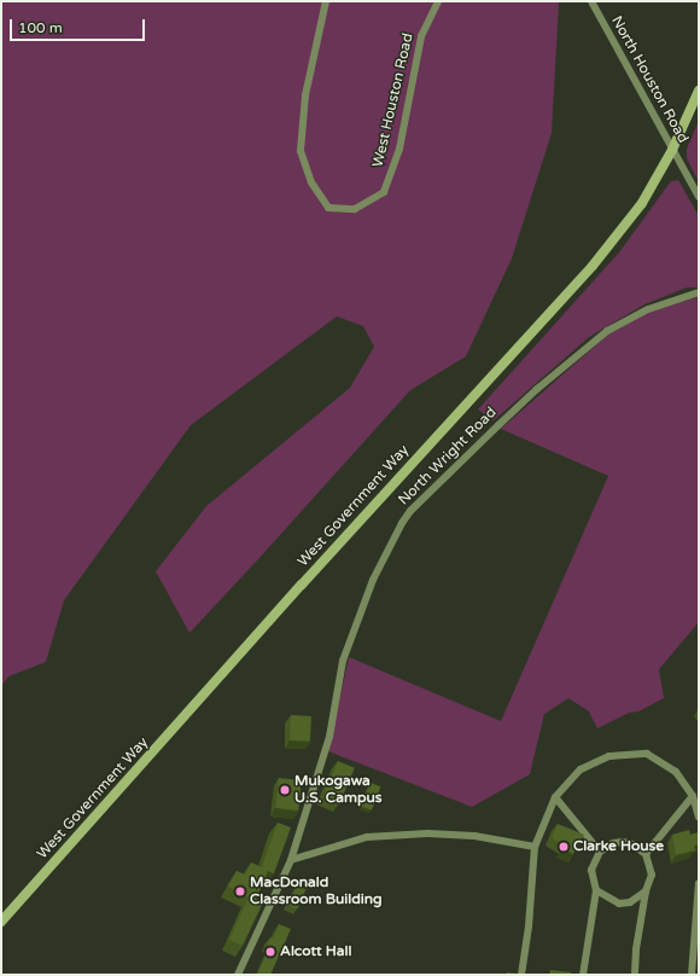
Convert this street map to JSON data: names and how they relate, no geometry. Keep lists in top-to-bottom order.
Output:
{
  "streets": {
    "main road": ["West Government Way"],
    "street": ["North Houston Road", "West Houston Road", "North Wright Road"]
  },
  "crossings": [
    ["North Houston Road", "West Government Way"]
  ],
  "places": [
    "Mukogawa U.S. Campus",
    "Clarke House",
    "MacDonald Classroom Building",
    "Alcott Hall"
  ],
  "scale_bar": "100 m"
}
